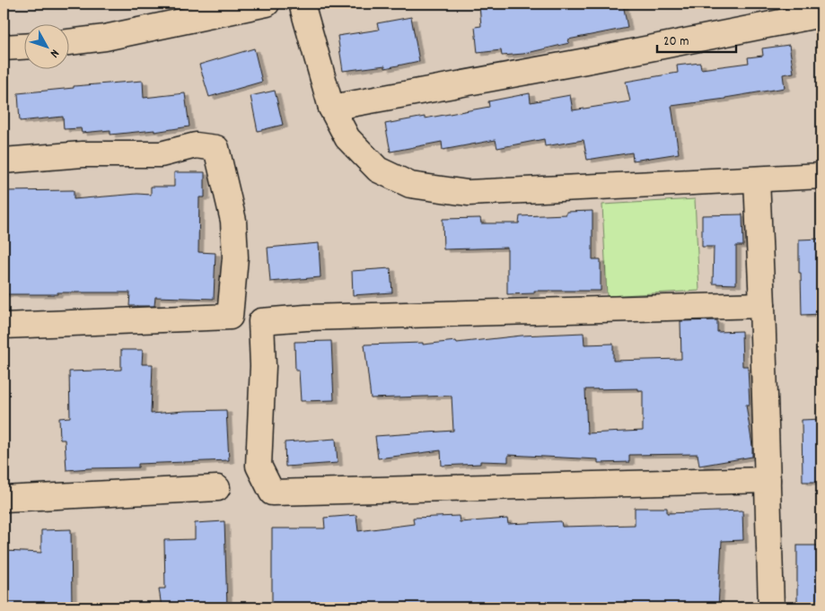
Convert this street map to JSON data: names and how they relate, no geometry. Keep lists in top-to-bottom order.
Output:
{
  "scale_bar": "20 m",
  "north": "bottom right"
}
